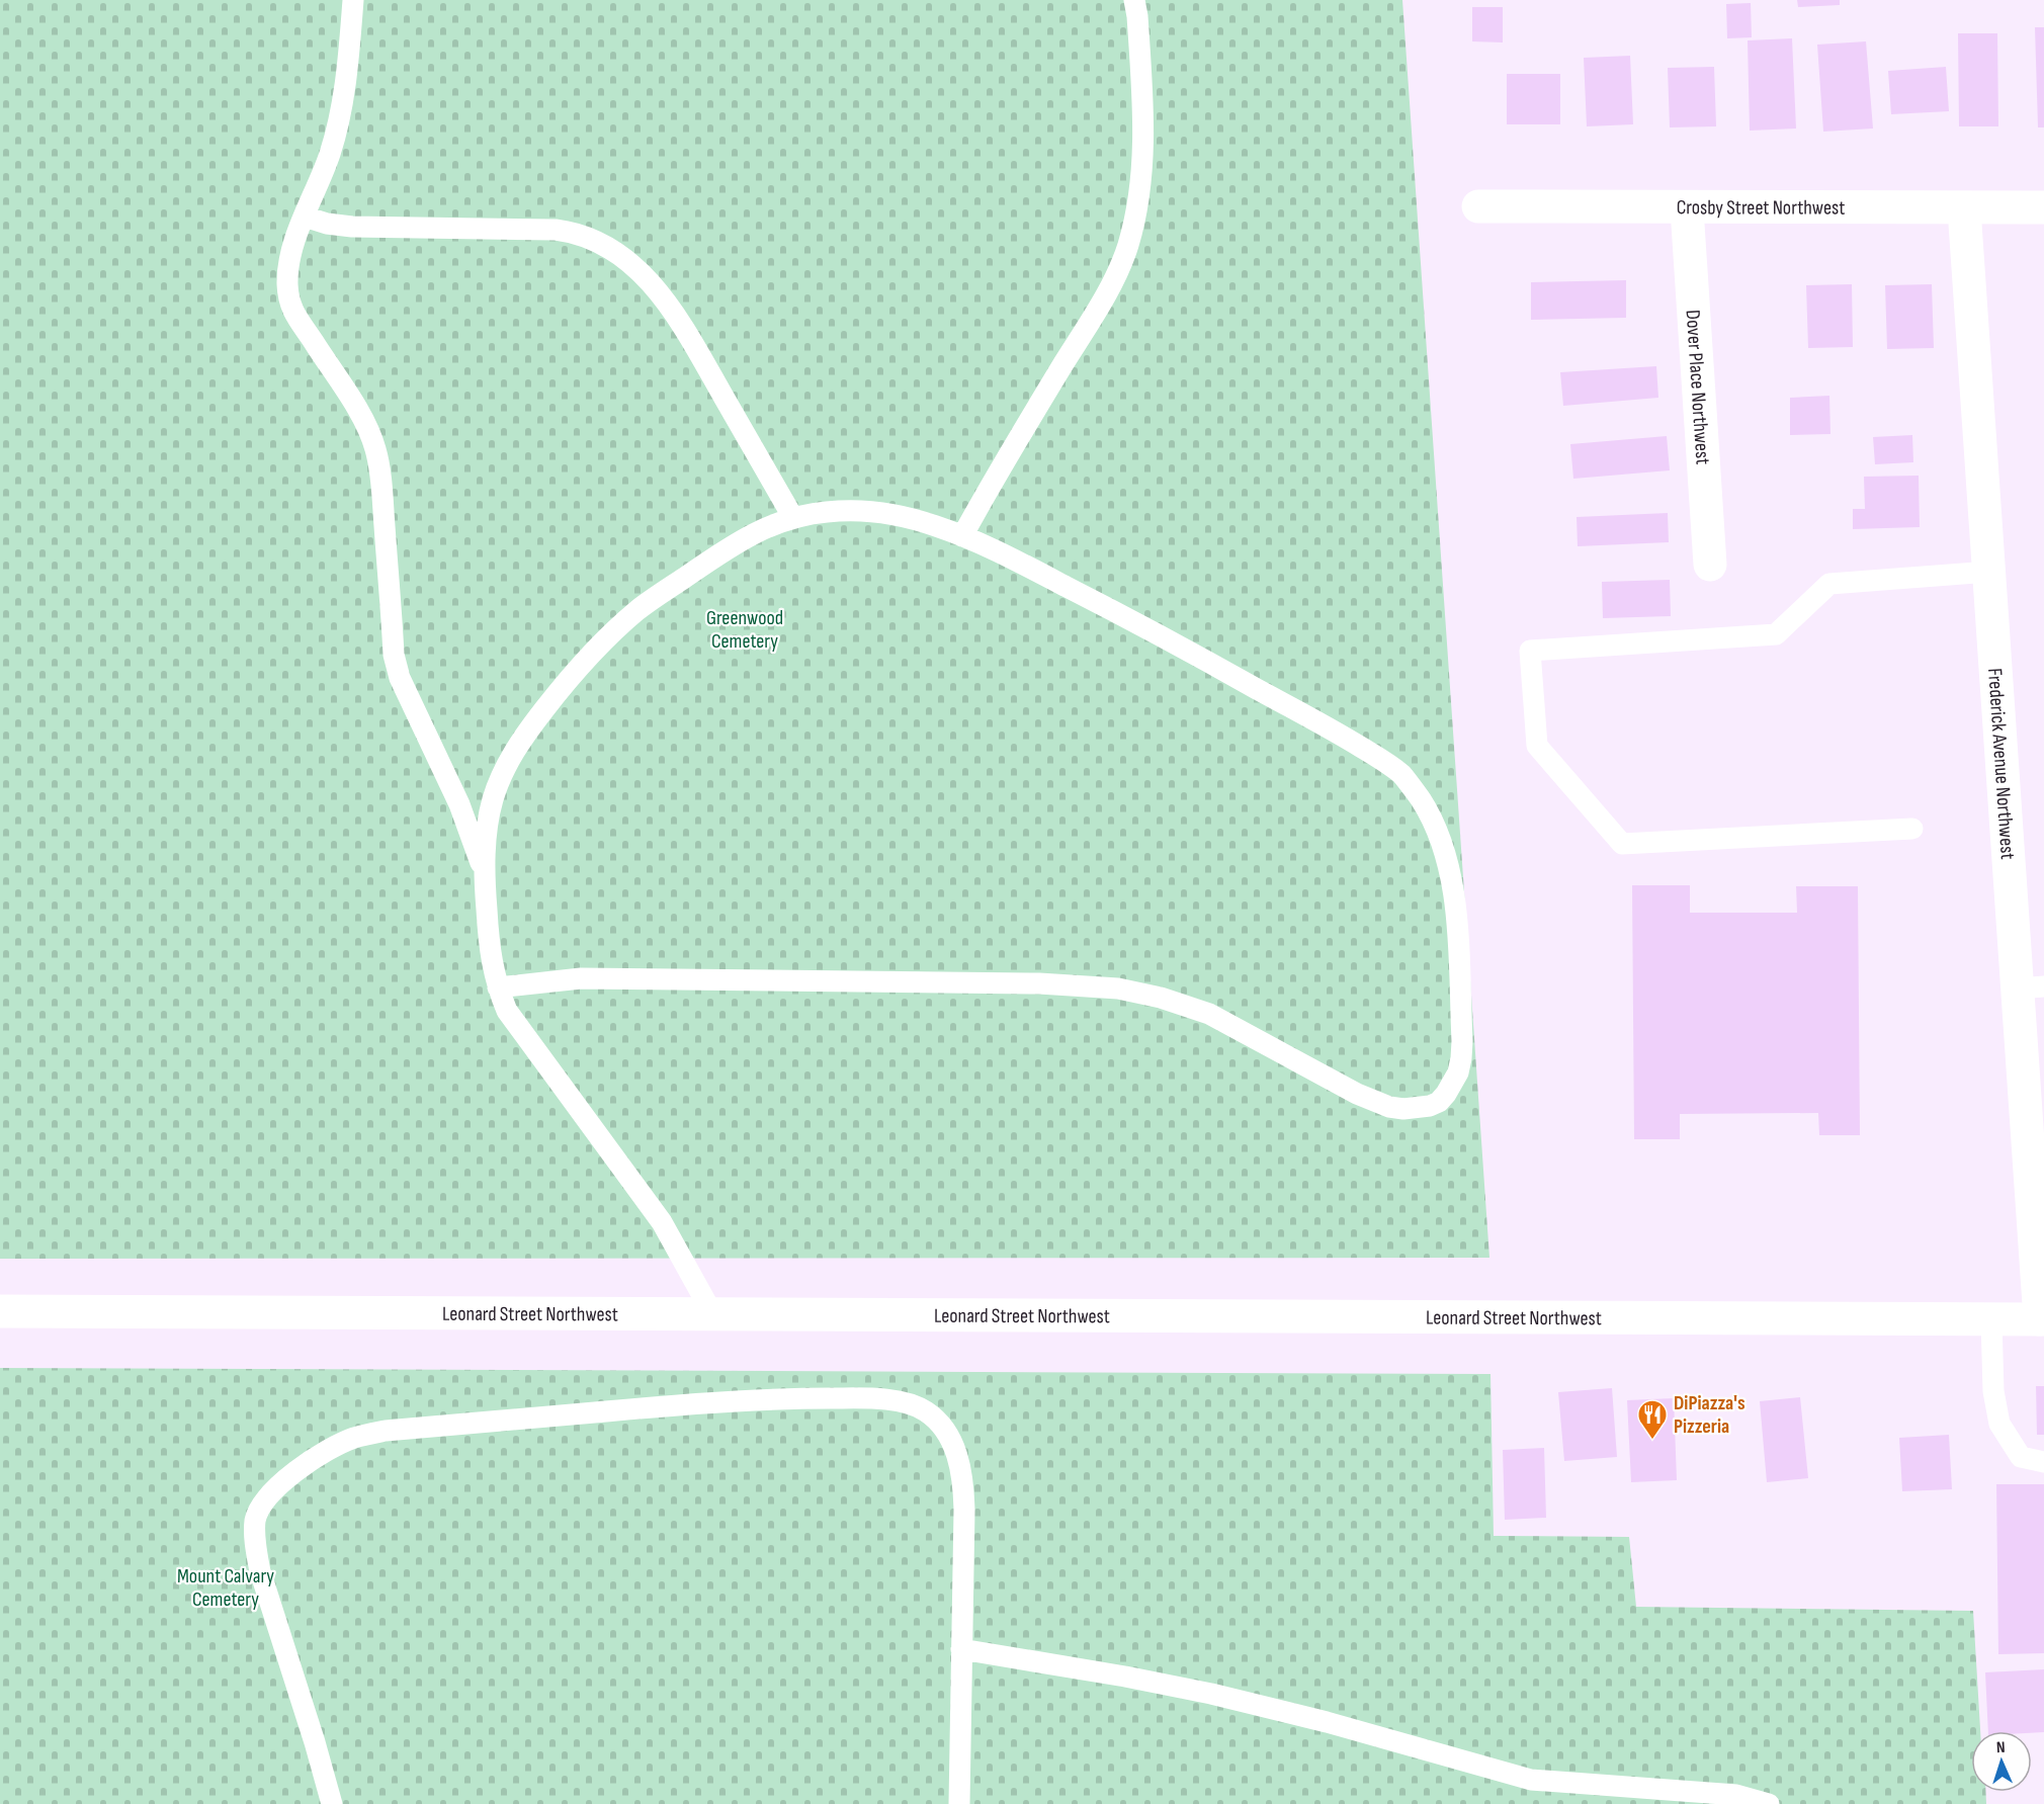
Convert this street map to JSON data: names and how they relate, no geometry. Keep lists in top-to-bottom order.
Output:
{
  "streets": {
    "street": [
      "Crosby Street Northwest",
      "Dover Place Northwest",
      "Frederick Avenue Northwest",
      "Leonard Street Northwest"
    ]
  },
  "crossings": [
    ["Crosby Street Northwest", "Dover Place Northwest"],
    ["Crosby Street Northwest", "Frederick Avenue Northwest"],
    ["Frederick Avenue Northwest", "Leonard Street Northwest"]
  ],
  "parks": ["Greenwood Cemetery", "Mount Calvary Cemetery"],
  "places": {
    "restaurant": ["DiPiazza's Pizzeria"]
  },
  "north": "top"
}
